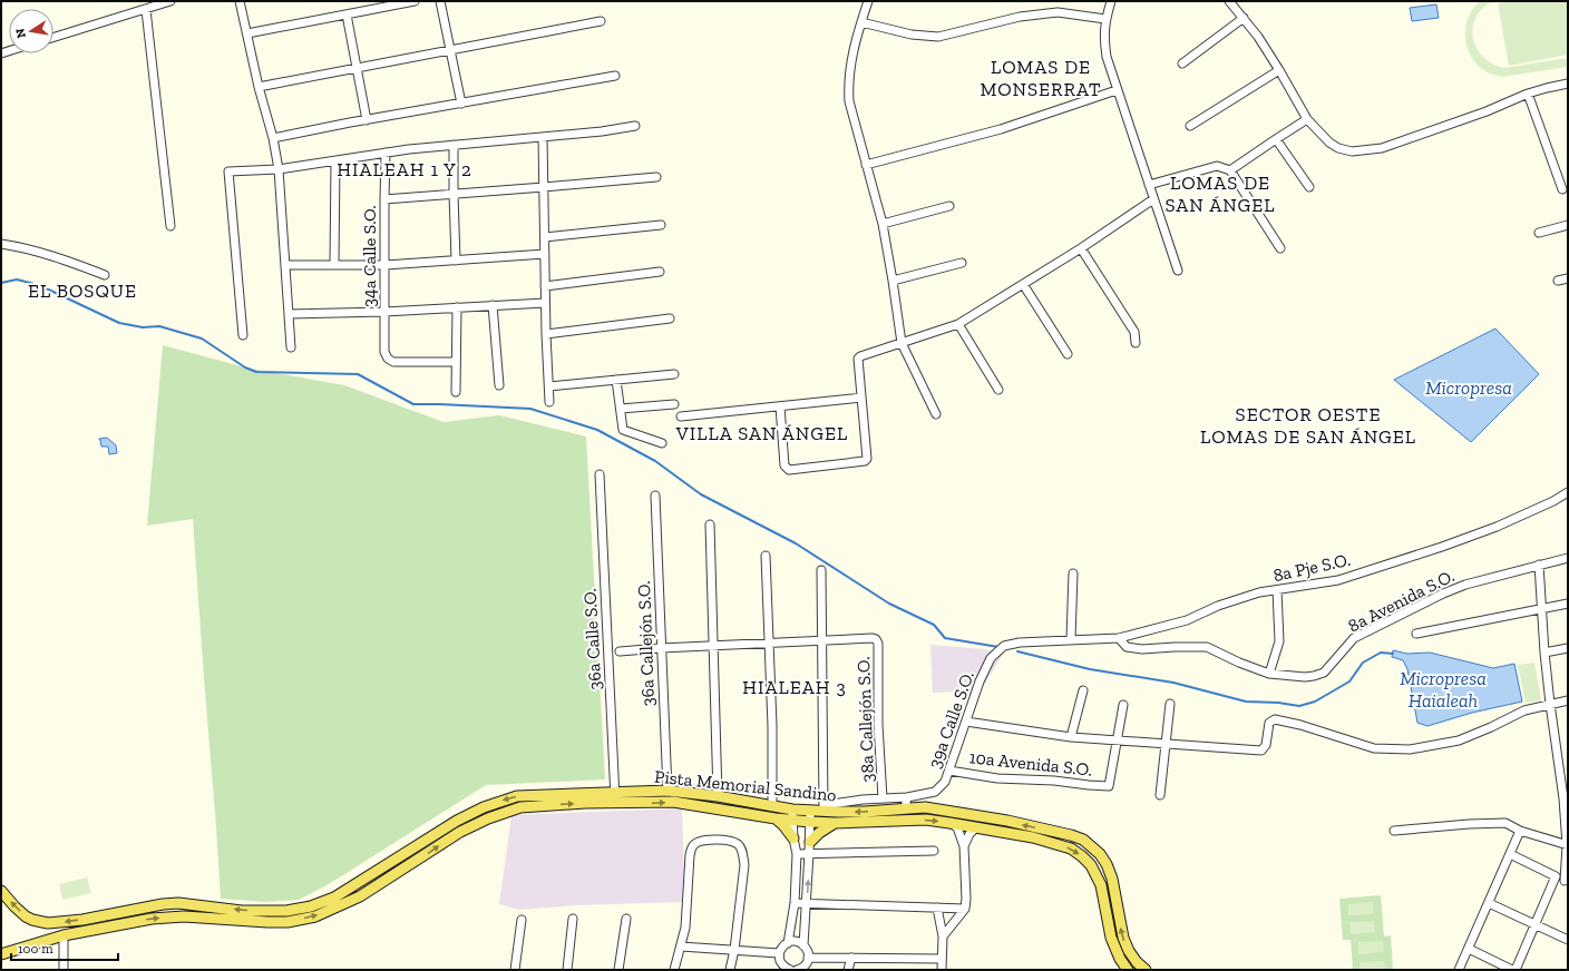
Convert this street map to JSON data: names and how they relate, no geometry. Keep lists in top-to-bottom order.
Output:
{
  "streets": {
    "main road": ["Pista Memorial Sandino"],
    "street": [
      "34a Calle S.O.",
      "8a Pje S.O.",
      "8a Avenida S.O.",
      "36a Calle S.O.",
      "36a Callejón S.O.",
      "38a Callejón S.O.",
      "39a Calle S.O.",
      "10a Avenida S.O."
    ]
  },
  "crossings": [
    ["8a Pje S.O.", "8a Avenida S.O."],
    ["36a Calle S.O.", "Pista Memorial Sandino"],
    ["36a Callejón S.O.", "Pista Memorial Sandino"],
    ["38a Callejón S.O.", "39a Calle S.O."],
    ["39a Calle S.O.", "10a Avenida S.O."],
    ["39a Calle S.O.", "Pista Memorial Sandino"]
  ],
  "districts": [
    "LOMAS DE MONSERRAT",
    "HIALEAH 1 Y 2",
    "LOMAS DE SAN ÁNGEL",
    "EL BOSQUE",
    "SECTOR OESTE LOMAS DE SAN ÁNGEL",
    "VILLA SAN ÁNGEL",
    "HIALEAH 3"
  ],
  "water": ["Micropresa", "Micropresa Haialeah"],
  "scale_bar": "100 m",
  "north": "left"
}
